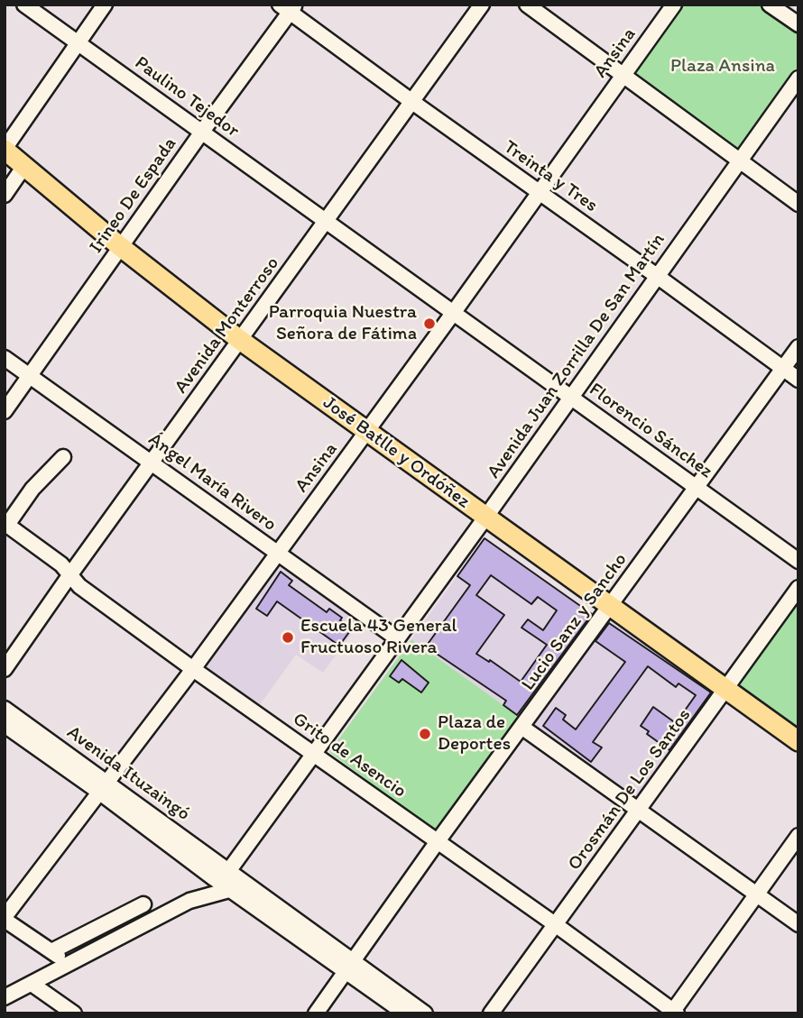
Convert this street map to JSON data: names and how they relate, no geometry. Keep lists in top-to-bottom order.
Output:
{
  "streets": {
    "main road": ["José Batlle y Ordóñez"],
    "street": [
      "Ansina",
      "Paulino Tejedor",
      "Treinta y Tres",
      "Irineo De Espada",
      "Avenida Monterroso",
      "Avenida Juan Zorrilla De San Martín",
      "Florencio Sánchez",
      "Ángel María Rivero",
      "Lucio Sanz y Sancho",
      "Grito de Asencio",
      "Avenida Ituzaingó",
      "Orosmán De Los Santos"
    ]
  },
  "crossings": [
    ["Ansina", "Treinta y Tres"],
    ["Ansina", "Florencio Sánchez"],
    ["Ansina", "José Batlle y Ordóñez"],
    ["Ansina", "Ángel María Rivero"],
    ["Ansina", "Grito de Asencio"],
    ["Ansina", "Avenida Ituzaingó"],
    ["Paulino Tejedor", "Irineo De Espada"],
    ["Paulino Tejedor", "Avenida Monterroso"],
    ["Paulino Tejedor", "Florencio Sánchez"],
    ["Treinta y Tres", "Irineo De Espada"],
    ["Treinta y Tres", "Avenida Monterroso"],
    ["Treinta y Tres", "Avenida Juan Zorrilla De San Martín"],
    ["Treinta y Tres", "Lucio Sanz y Sancho"],
    ["Irineo De Espada", "José Batlle y Ordóñez"],
    ["Irineo De Espada", "Ángel María Rivero"],
    ["Avenida Monterroso", "Florencio Sánchez"],
    ["Avenida Monterroso", "José Batlle y Ordóñez"],
    ["Avenida Monterroso", "Ángel María Rivero"],
    ["Avenida Monterroso", "Grito de Asencio"],
    ["Avenida Juan Zorrilla De San Martín", "Florencio Sánchez"],
    ["Avenida Juan Zorrilla De San Martín", "José Batlle y Ordóñez"],
    ["Avenida Juan Zorrilla De San Martín", "Ángel María Rivero"],
    ["Avenida Juan Zorrilla De San Martín", "Grito de Asencio"],
    ["Avenida Juan Zorrilla De San Martín", "Avenida Ituzaingó"],
    ["Florencio Sánchez", "Lucio Sanz y Sancho"],
    ["José Batlle y Ordóñez", "Lucio Sanz y Sancho"],
    ["José Batlle y Ordóñez", "Orosmán De Los Santos"],
    ["Lucio Sanz y Sancho", "Grito de Asencio"],
    ["Lucio Sanz y Sancho", "Avenida Ituzaingó"],
    ["Grito de Asencio", "Orosmán De Los Santos"]
  ],
  "parks": ["Plaza Ansina"],
  "places": ["Parroquia Nuestra Señora de Fátima", "Escuela 43 General Fructuoso Rivera", "Plaza de Deportes"]
}
